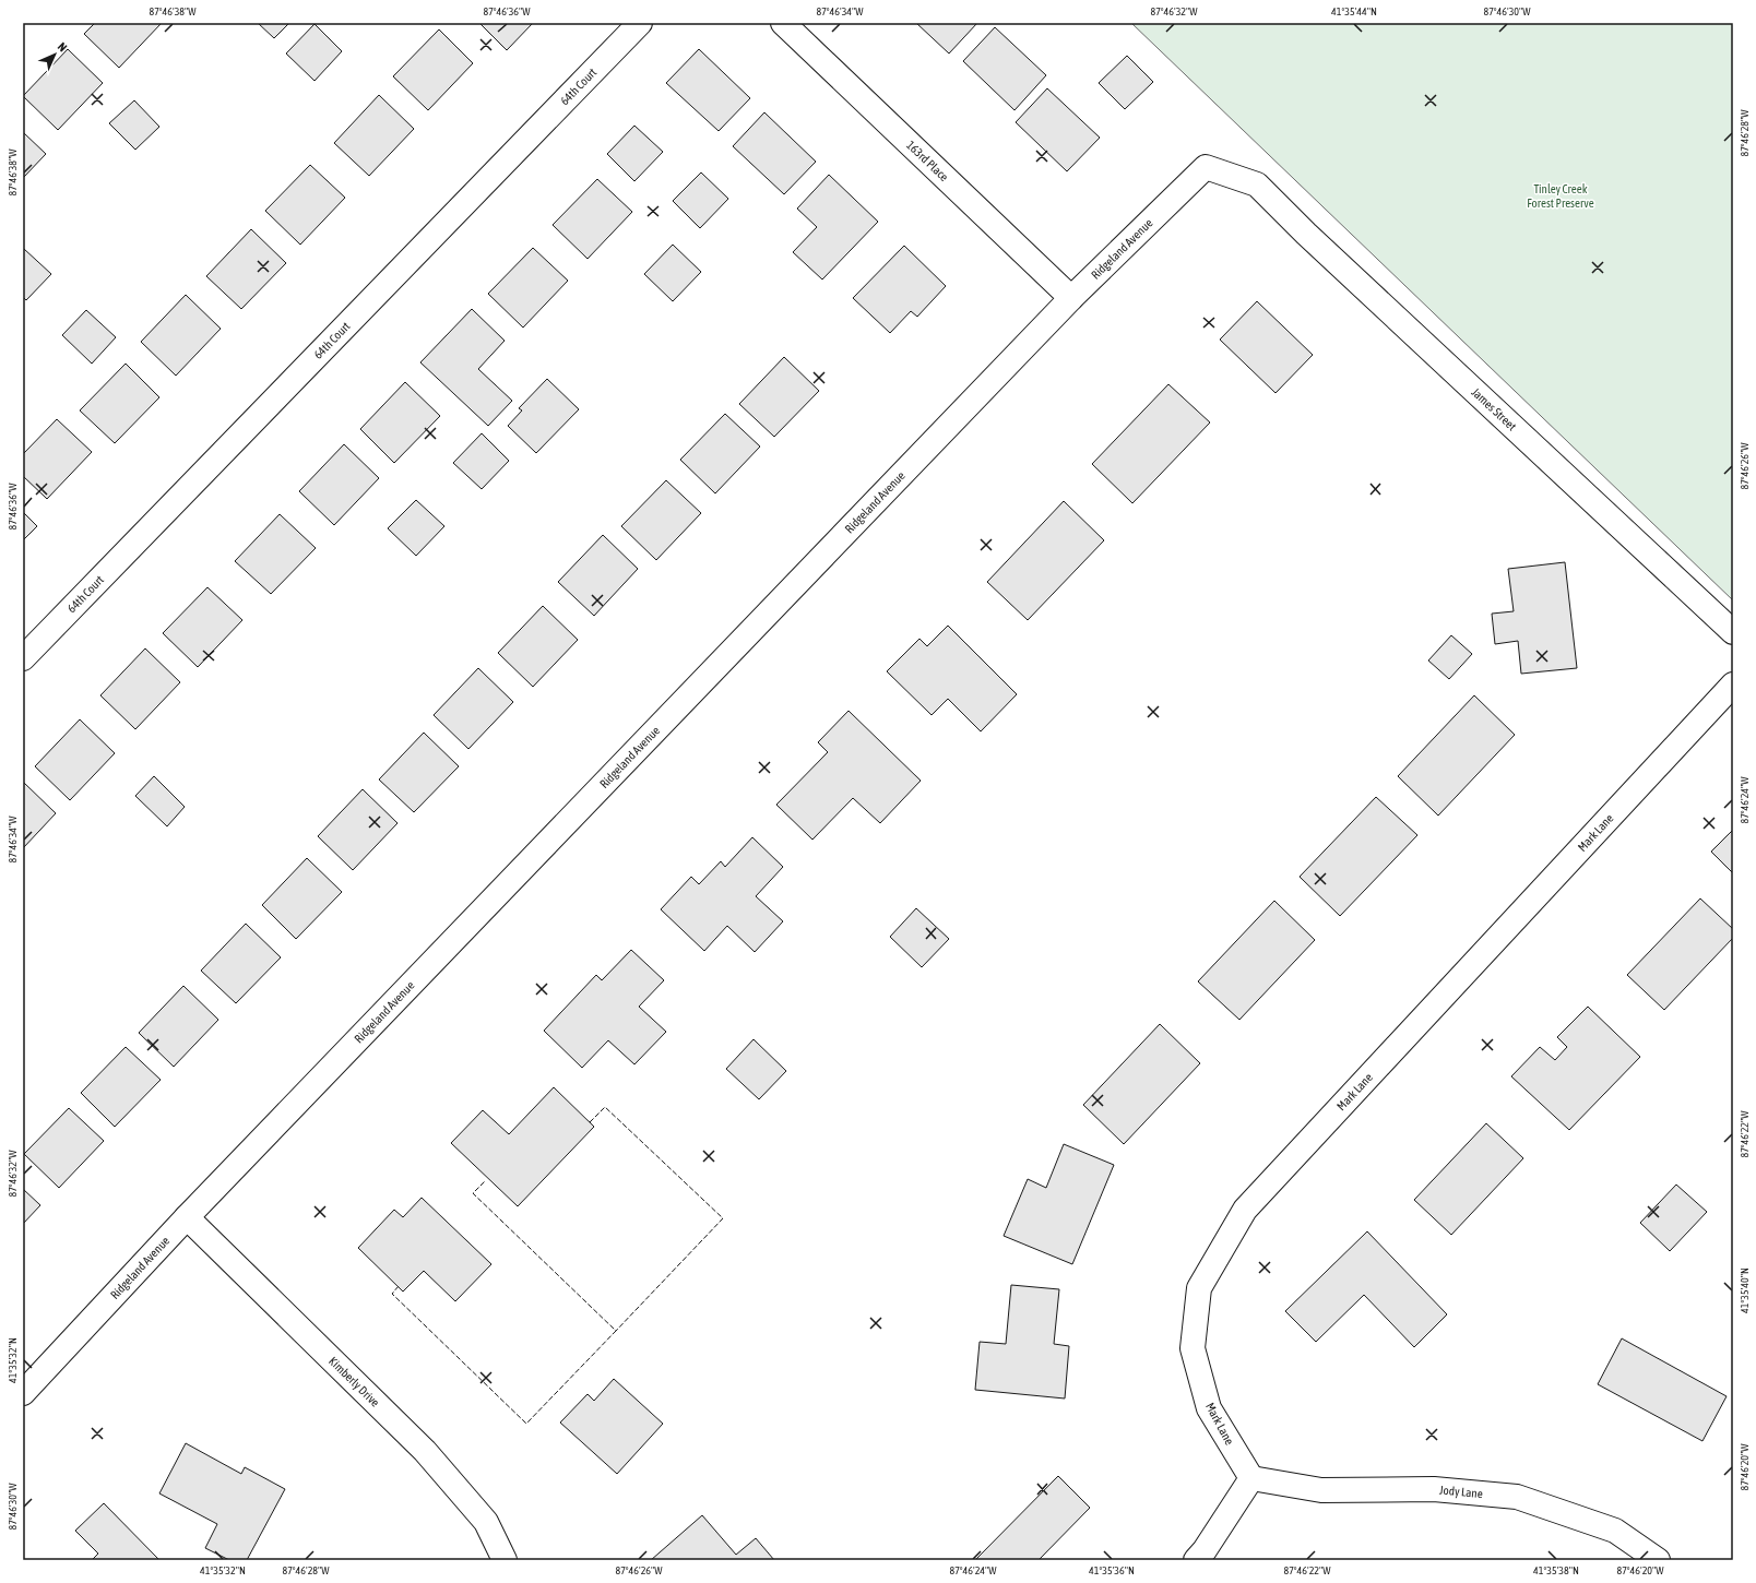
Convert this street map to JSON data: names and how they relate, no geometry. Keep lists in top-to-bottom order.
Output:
{
  "streets": {
    "street": [
      "64th Court",
      "163rd Place",
      "Ridgeland Avenue",
      "James Street",
      "Mark Lane",
      "Kimberly Drive",
      "Jody Lane"
    ]
  },
  "crossings": [
    ["163rd Place", "Ridgeland Avenue"],
    ["Ridgeland Avenue", "James Street"],
    ["Ridgeland Avenue", "Kimberly Drive"],
    ["Mark Lane", "Jody Lane"]
  ],
  "parks": ["Tinley Creek Forest Preserve"],
  "north": "top right",
  "coordinates": [
    "87°46'38\"W",
    "87°46'36\"W",
    "87°46'34\"W",
    "87°46'32\"W",
    "41°35'44\"N",
    "87°46'30\"W",
    "87°46'28\"W",
    "87°46'26\"W",
    "87°46'24\"W",
    "87°46'22\"W",
    "41°35'40\"N",
    "41°35'32\"N",
    "87°46'20\"W",
    "41°35'36\"N",
    "41°35'38\"N"
  ]
}
